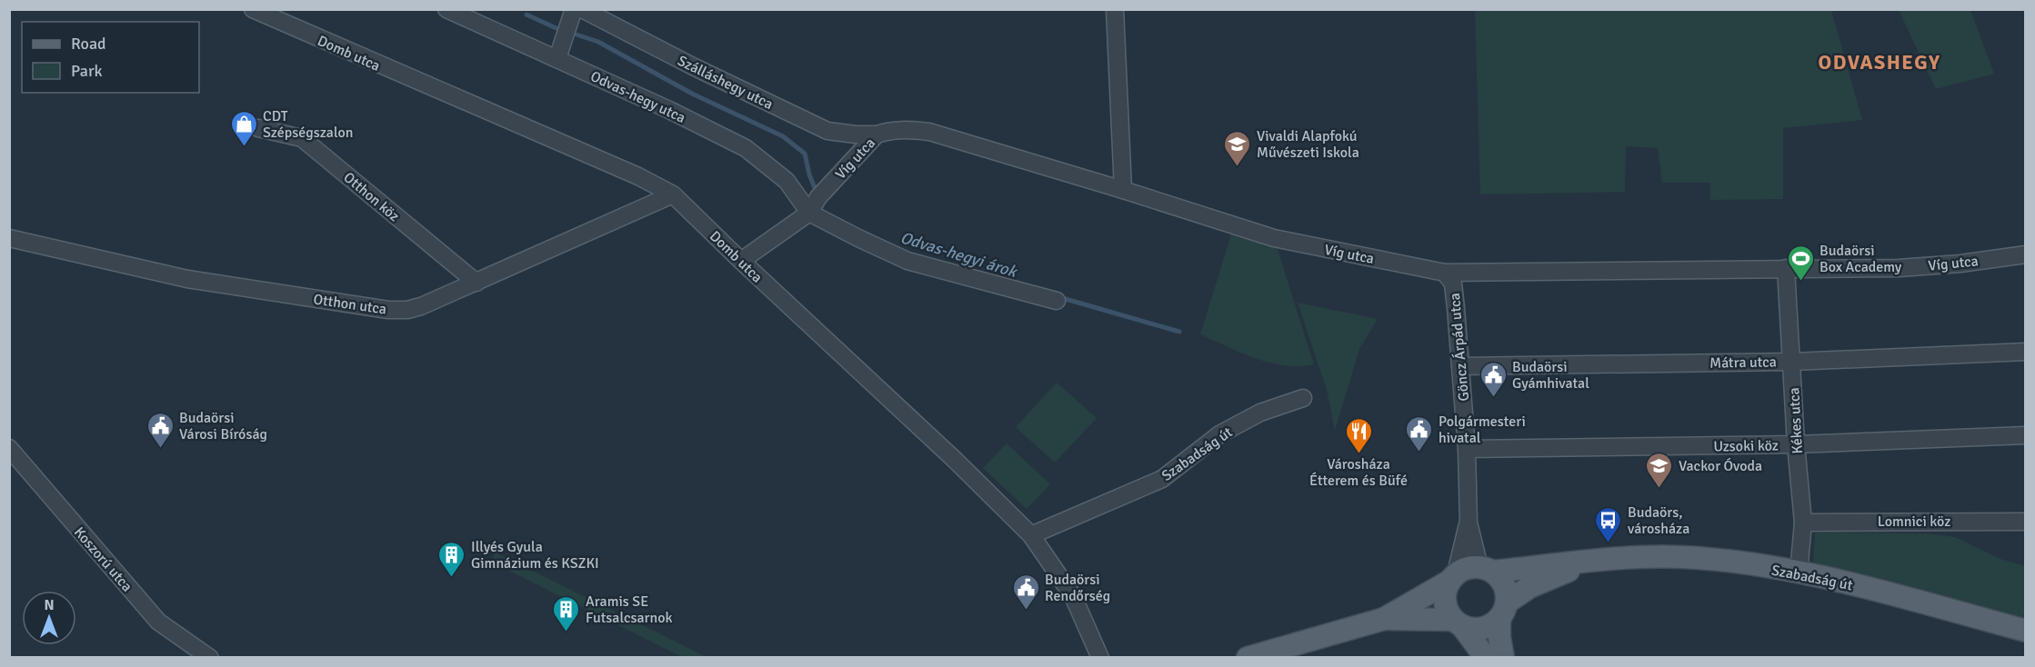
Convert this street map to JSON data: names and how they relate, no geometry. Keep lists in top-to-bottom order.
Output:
{
  "streets": {
    "main road": ["Szabadság út"],
    "street": [
      "Domb utca",
      "Szálláshegy utca",
      "Odvas-hegy utca",
      "Víg utca",
      "Otthon köz",
      "Otthon utca",
      "Göncz Árpád utca",
      "Mátra utca",
      "Kékes utca",
      "Uzsoki köz",
      "Lomnici köz",
      "Koszorú utca"
    ]
  },
  "crossings": [
    ["Domb utca", "Víg utca"],
    ["Domb utca", "Otthon utca"],
    ["Domb utca", "Szabadság út"],
    ["Szálláshegy utca", "Víg utca"],
    ["Odvas-hegy utca", "Víg utca"],
    ["Víg utca", "Göncz Árpád utca"],
    ["Víg utca", "Kékes utca"],
    ["Otthon köz", "Otthon utca"],
    ["Göncz Árpád utca", "Mátra utca"],
    ["Göncz Árpád utca", "Uzsoki köz"],
    ["Göncz Árpád utca", "Szabadság út"],
    ["Mátra utca", "Kékes utca"],
    ["Kékes utca", "Uzsoki köz"],
    ["Kékes utca", "Szabadság út"],
    ["Kékes utca", "Lomnici köz"]
  ],
  "districts": ["ODVASHEGY"],
  "water": ["Odvas-hegyi árok"],
  "places": {
    "shop": ["CDT Szépségszalon"],
    "school or university": ["Vivaldi Alapfokú Művészeti Iskola", "Vackor Óvoda"],
    "sports": ["Budaörsi Box Academy"],
    "public building": [
      "Budaörsi Gyámhivatal",
      "Budaörsi Városi Bíróság",
      "Polgármesteri hivatal",
      "Budaörsi Rendőrség"
    ],
    "restaurant": ["Városháza Étterem és Büfé"],
    "bus stop": ["Budaörs, városháza"],
    "building": ["Illyés Gyula Gimnázium és KSZKI", "Aramis SE Futsalcsarnok"]
  },
  "legend": ["Road", "Park"],
  "north": "top"
}
